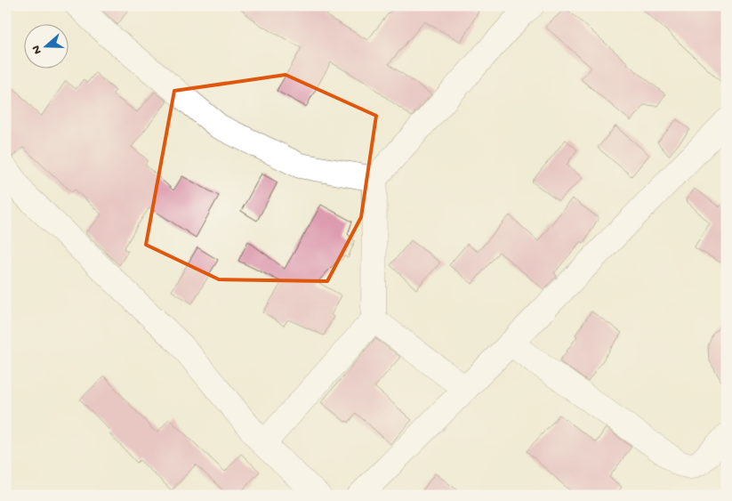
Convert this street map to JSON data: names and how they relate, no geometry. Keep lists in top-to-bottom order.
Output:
{
  "north": "left"
}
